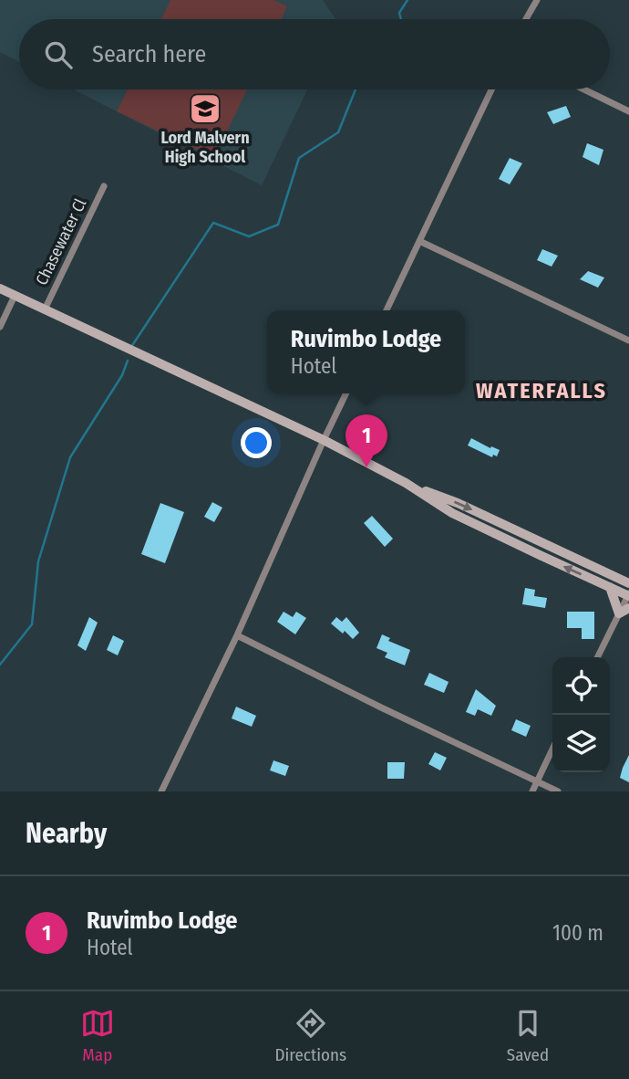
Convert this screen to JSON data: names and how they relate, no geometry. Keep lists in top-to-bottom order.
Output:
{
  "streets": {
    "street": ["Chasewater Cl"]
  },
  "districts": ["WATERFALLS"],
  "places": {
    "school or university": ["Lord Malvern High School"]
  },
  "page": {
    "search": "Search here",
    "popup": ["Ruvimbo Lodge", "Hotel"],
    "pins": "1",
    "heading": "Nearby",
    "list": [
      {
        "mark": "1",
        "name": "Ruvimbo Lodge",
        "note": "Hotel",
        "value": "100 m"
      }
    ],
    "nav": ["Map", "Directions", "Saved"]
  }
}
